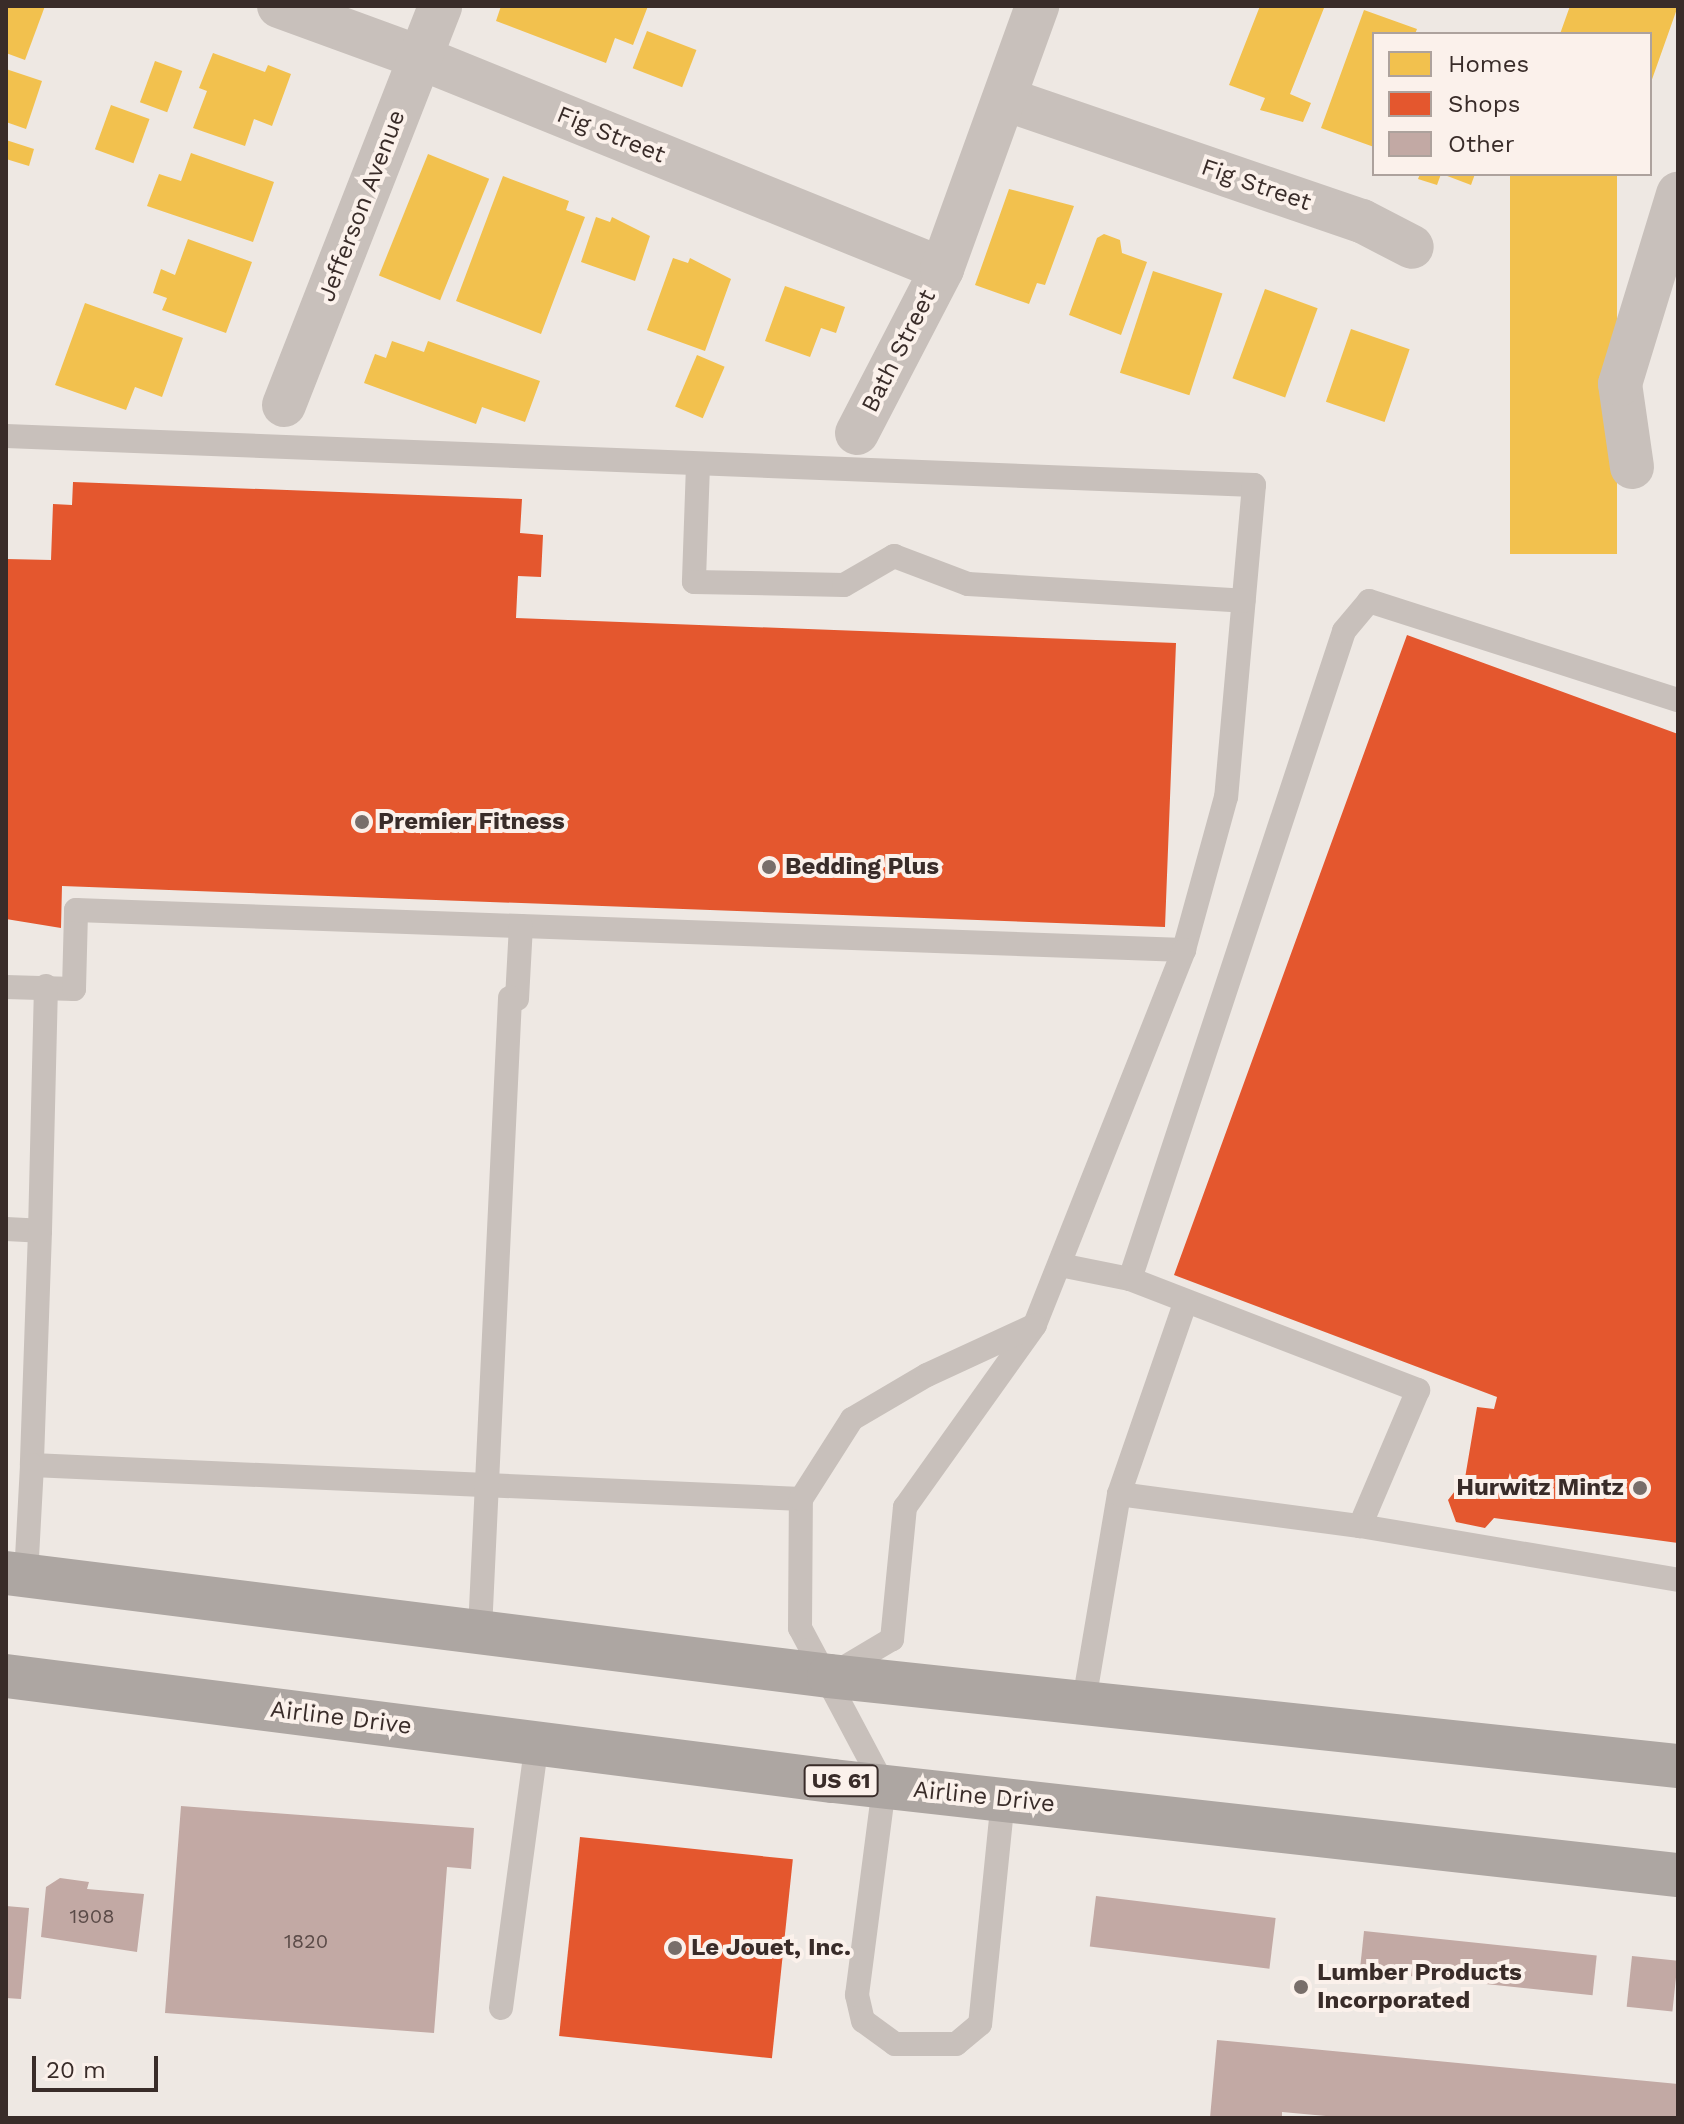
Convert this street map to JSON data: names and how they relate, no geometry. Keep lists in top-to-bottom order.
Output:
{
  "streets": {
    "highway": ["Airline Drive", "US 61"],
    "street": ["Fig Street", "Jefferson Avenue", "Bath Street"]
  },
  "crossings": [
    ["Fig Street", "Jefferson Avenue"],
    ["Fig Street", "Bath Street"]
  ],
  "places": [
    "Premier Fitness",
    "Bedding Plus",
    "Hurwitz Mintz",
    "Le Jouet, Inc.",
    "Lumber Products Incorporated"
  ],
  "house_numbers": ["1908", "1820"],
  "legend": ["Homes", "Shops", "Other"],
  "scale_bar": "20 m"
}
